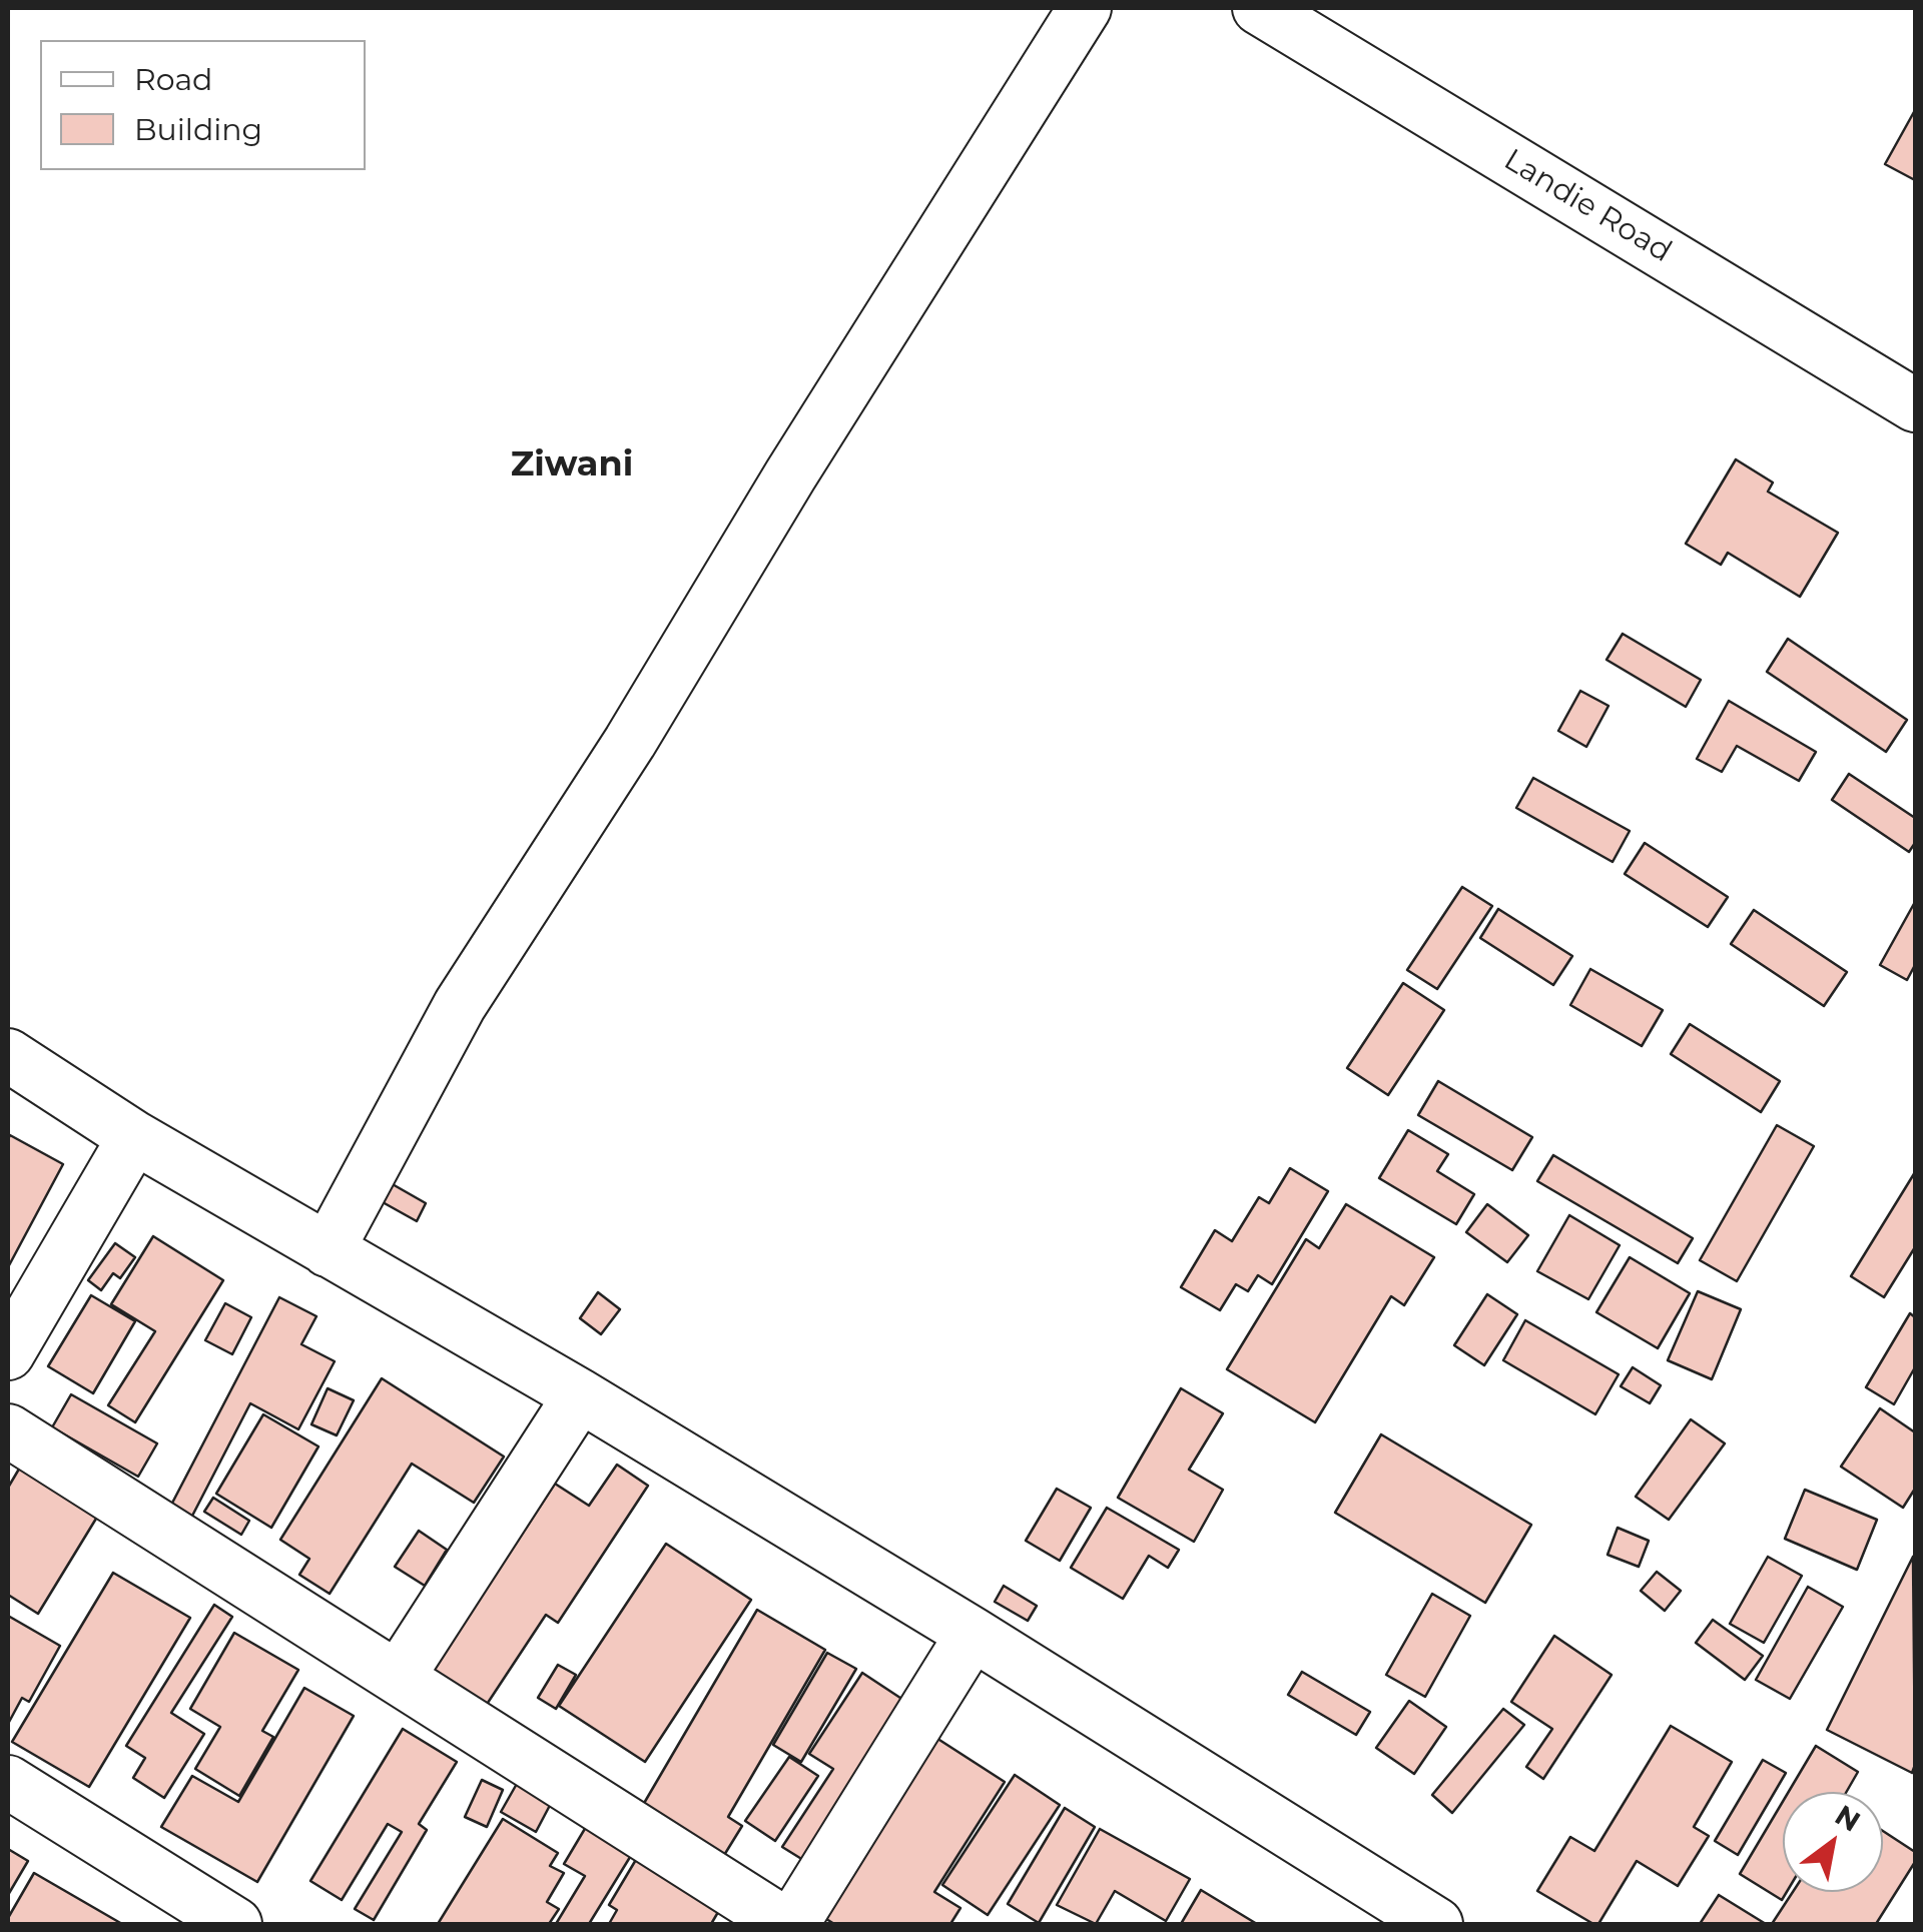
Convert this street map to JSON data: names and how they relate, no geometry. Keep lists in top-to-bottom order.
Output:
{
  "streets": {
    "street": ["Landie Road"]
  },
  "districts": ["Ziwani"],
  "legend": ["Road", "Building"],
  "north": "top right"
}
